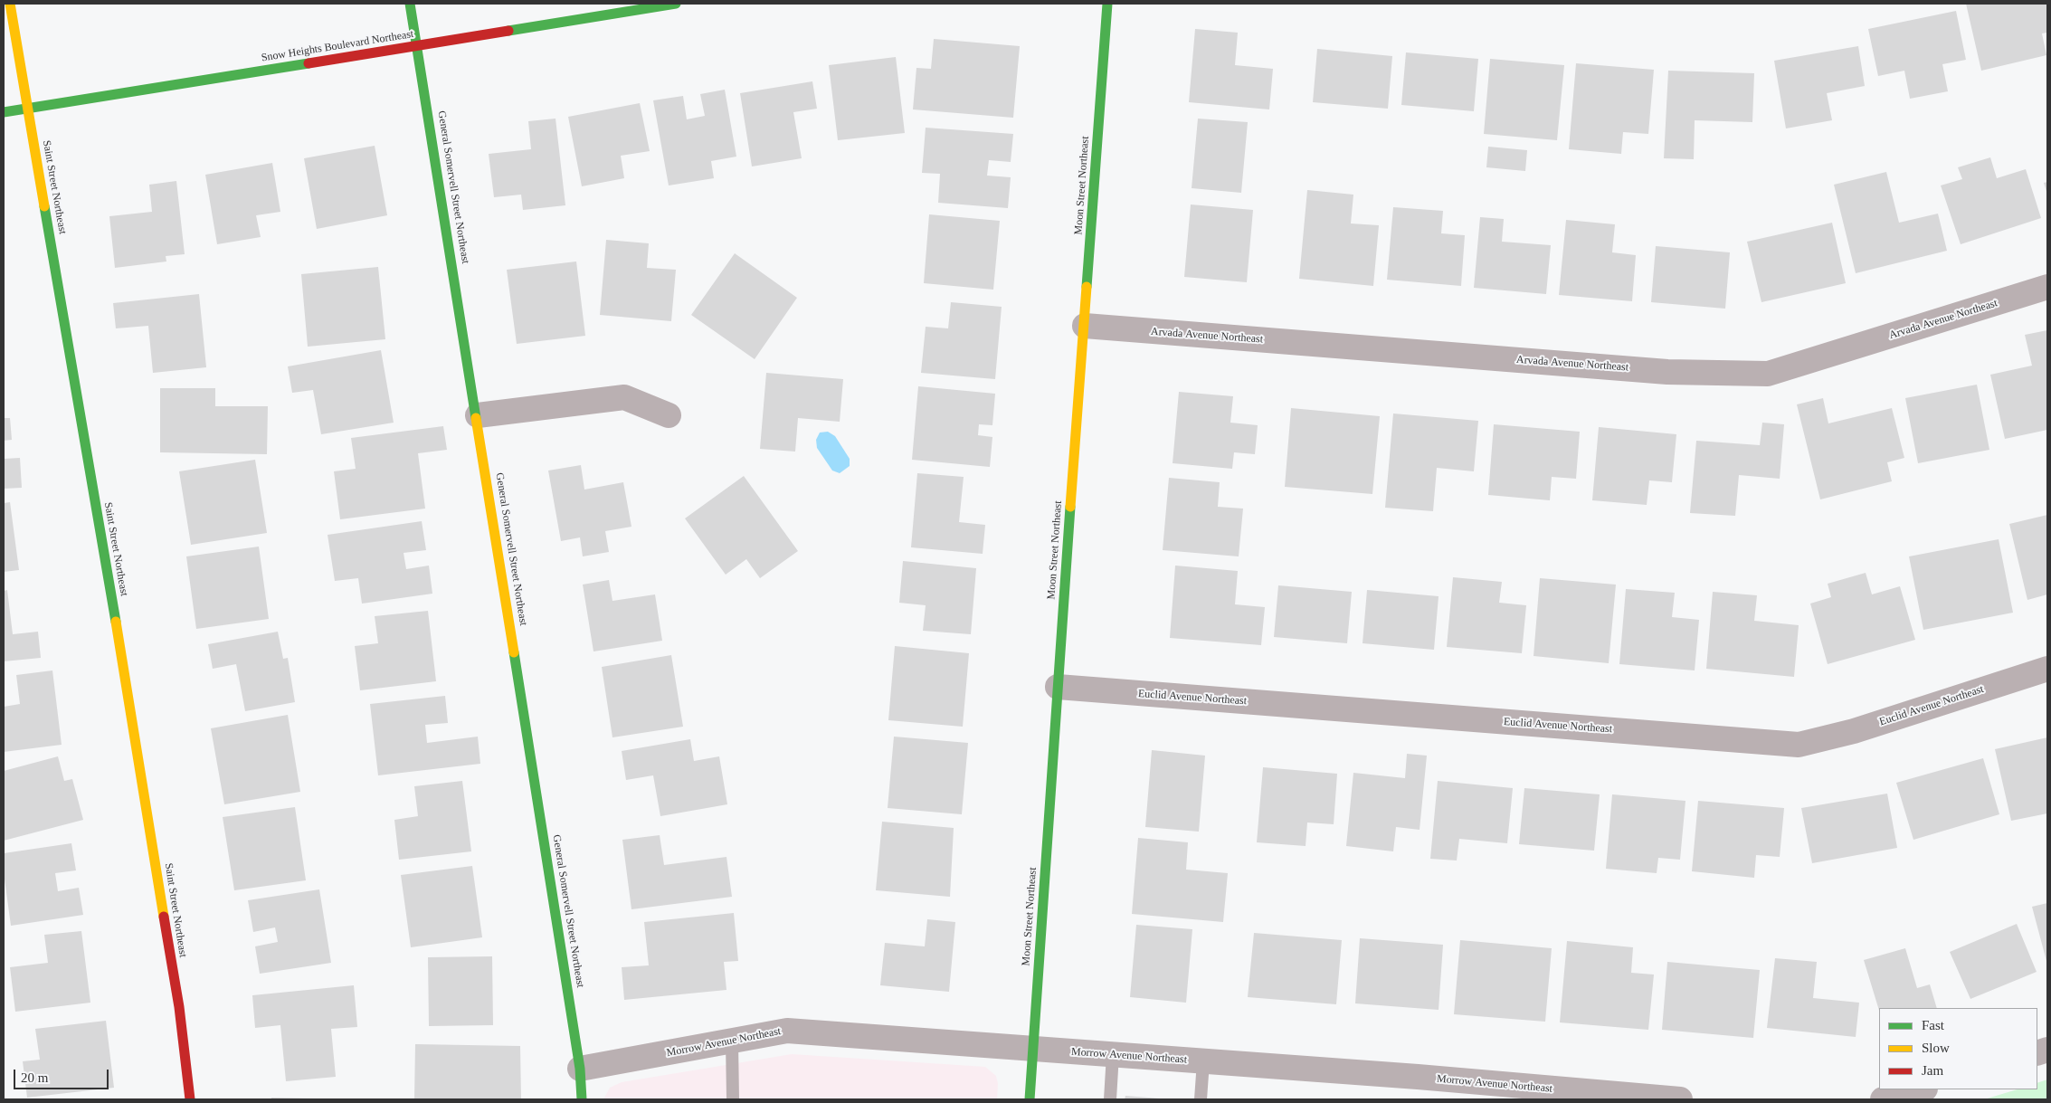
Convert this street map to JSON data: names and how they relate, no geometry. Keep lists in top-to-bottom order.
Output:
{
  "streets": {
    "street": [
      "Snow Heights Boulevard Northeast",
      "Moon Street Northeast",
      "Saint Street Northeast",
      "General Somervell Street Northeast",
      "Arvada Avenue Northeast",
      "Euclid Avenue Northeast",
      "Morrow Avenue Northeast"
    ]
  },
  "crossings": [
    ["Snow Heights Boulevard Northeast", "Saint Street Northeast"],
    ["Snow Heights Boulevard Northeast", "General Somervell Street Northeast"],
    ["Moon Street Northeast", "Arvada Avenue Northeast"],
    ["Moon Street Northeast", "Euclid Avenue Northeast"],
    ["Moon Street Northeast", "Morrow Avenue Northeast"],
    ["General Somervell Street Northeast", "Morrow Avenue Northeast"]
  ],
  "legend": ["Fast", "Slow", "Jam"],
  "scale_bar": "20 m"
}
